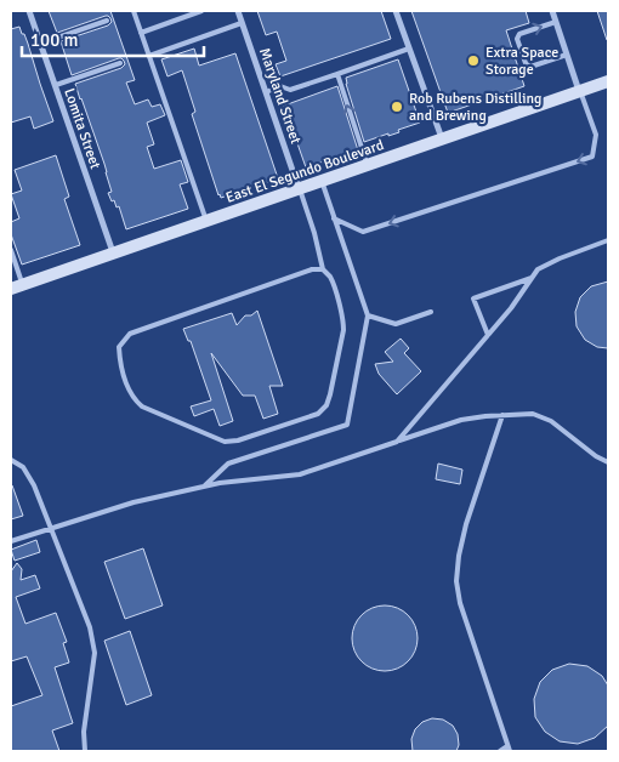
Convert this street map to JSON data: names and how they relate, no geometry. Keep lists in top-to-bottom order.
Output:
{
  "streets": {
    "main road": ["East El Segundo Boulevard"],
    "street": ["Maryland Street", "Lomita Street"]
  },
  "crossings": [
    ["Maryland Street", "East El Segundo Boulevard"],
    ["Lomita Street", "East El Segundo Boulevard"]
  ],
  "places": ["Extra Space Storage", "Rob Rubens Distilling and Brewing"],
  "scale_bar": "100 m"
}
